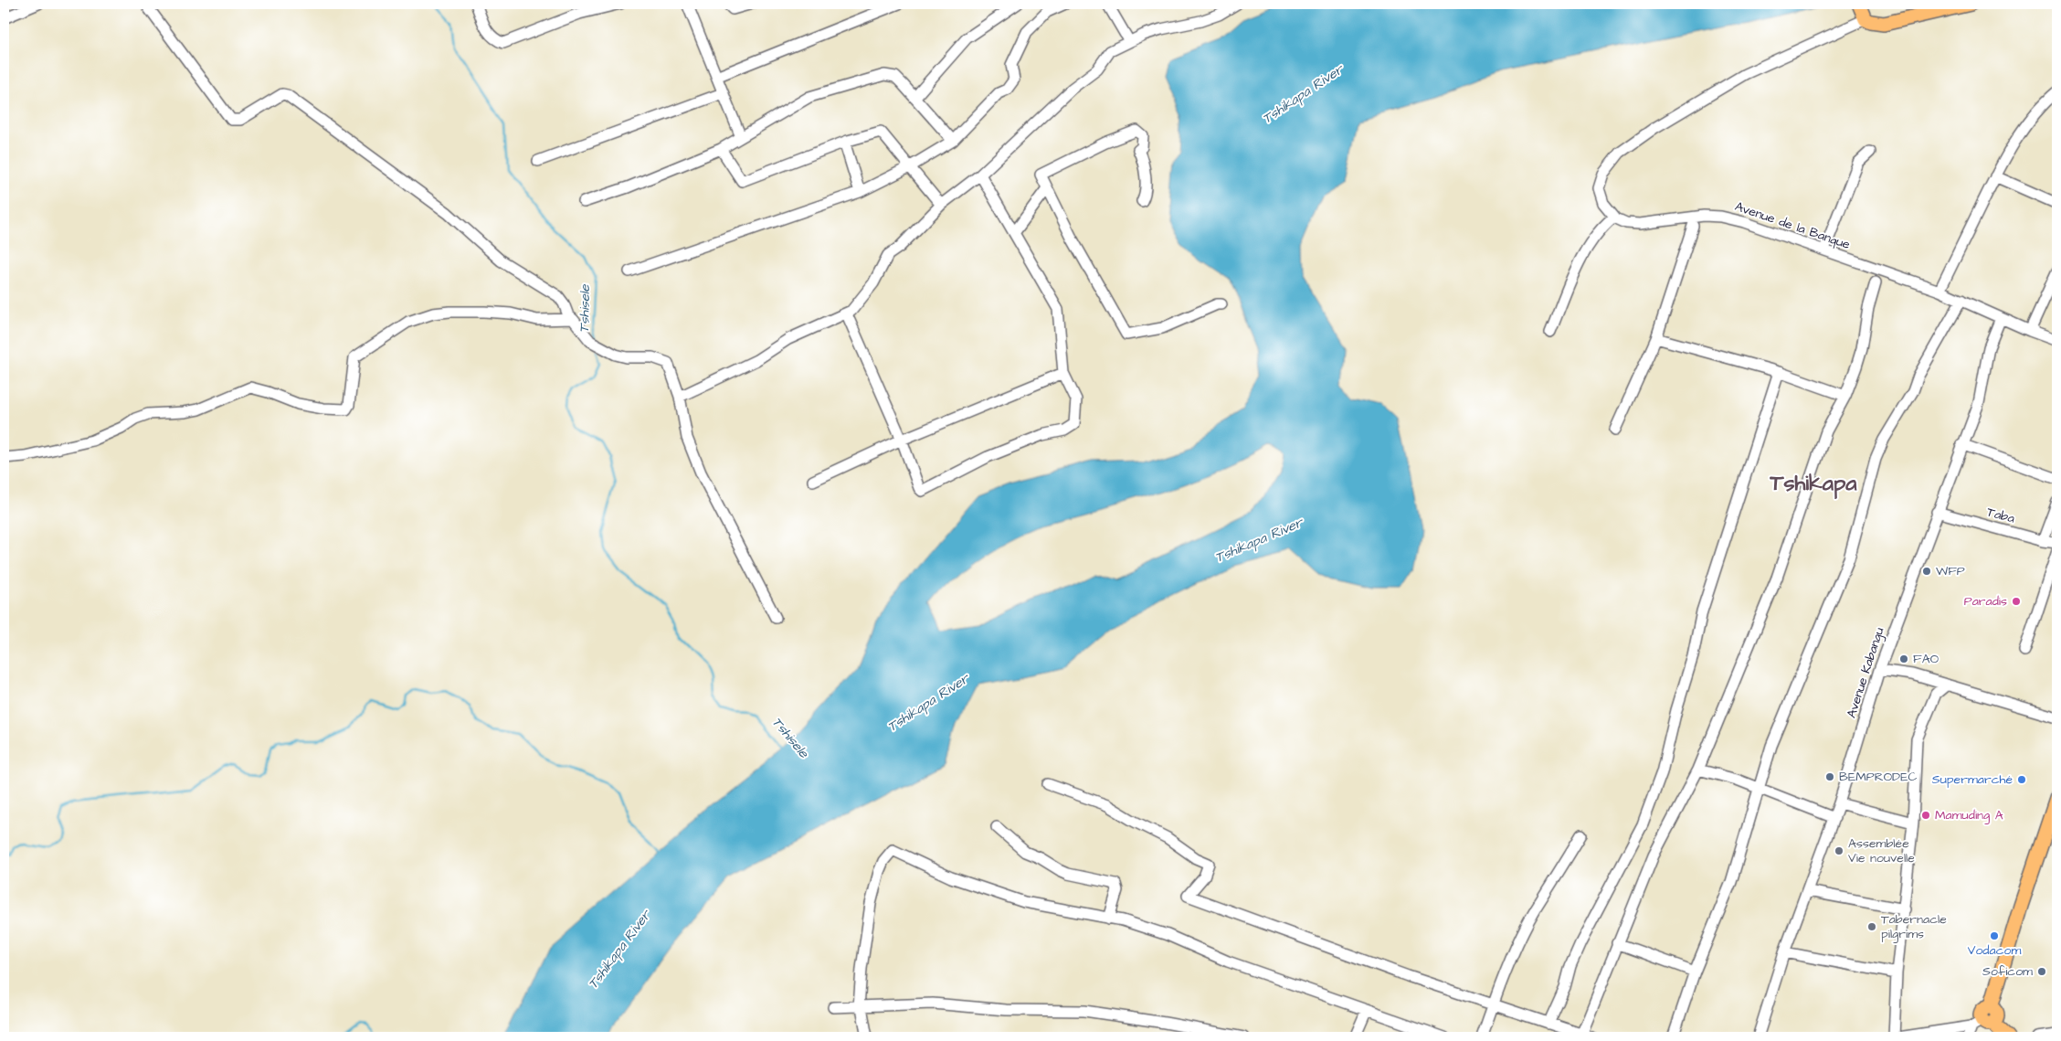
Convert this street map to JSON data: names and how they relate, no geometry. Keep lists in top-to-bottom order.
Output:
{
  "streets": {
    "street": ["Avenue de la Banque", "Taba", "Avenue Kabangu"]
  },
  "crossings": [
    ["Avenue de la Banque", "Avenue Kabangu"],
    ["Taba", "Avenue Kabangu"]
  ],
  "districts": ["Tshikapa"],
  "water": ["Tshikapa River", "Tshisele"],
  "places": [
    "WFP",
    "Paradis",
    "FAO",
    "BEMPRODEC",
    "Supermarché",
    "Mamuding A",
    "Assemblée Vie nouvelle",
    "Tabernacle pilgrims",
    "Vodacom",
    "Soficom"
  ]
}
